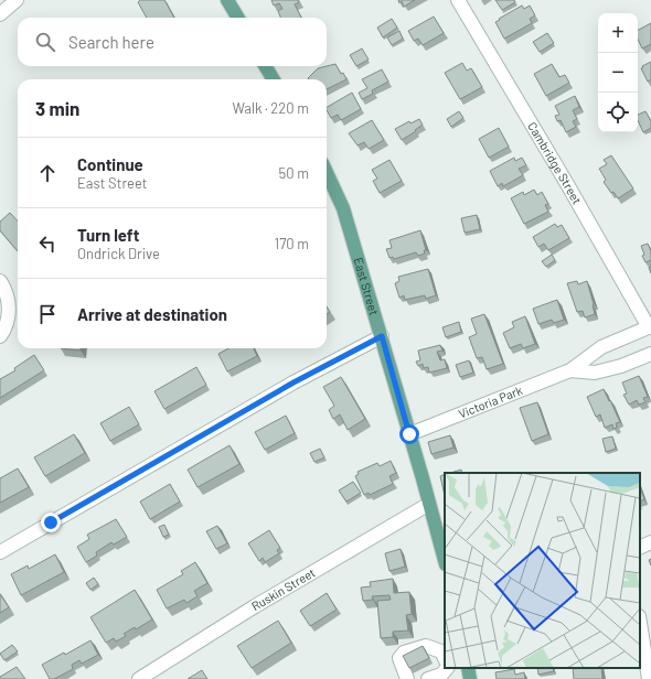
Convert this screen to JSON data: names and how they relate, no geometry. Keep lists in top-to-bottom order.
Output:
{
  "streets": {
    "main road": ["East Street"],
    "street": ["Cambridge Street", "Victoria Park", "Ruskin Street"]
  },
  "crossings": [
    ["Cambridge Street", "Victoria Park"],
    ["East Street", "Victoria Park"],
    ["East Street", "Ruskin Street"]
  ],
  "page": {
    "map_buttons": ["+", "−"],
    "search": "Search here",
    "heading": ["3 min", "Walk · 220 m"],
    "list": [
      ["Continue", "East Street", "50 m"],
      ["Turn left", "Ondrick Drive", "170 m"],
      "Arrive at destination"
    ]
  }
}
